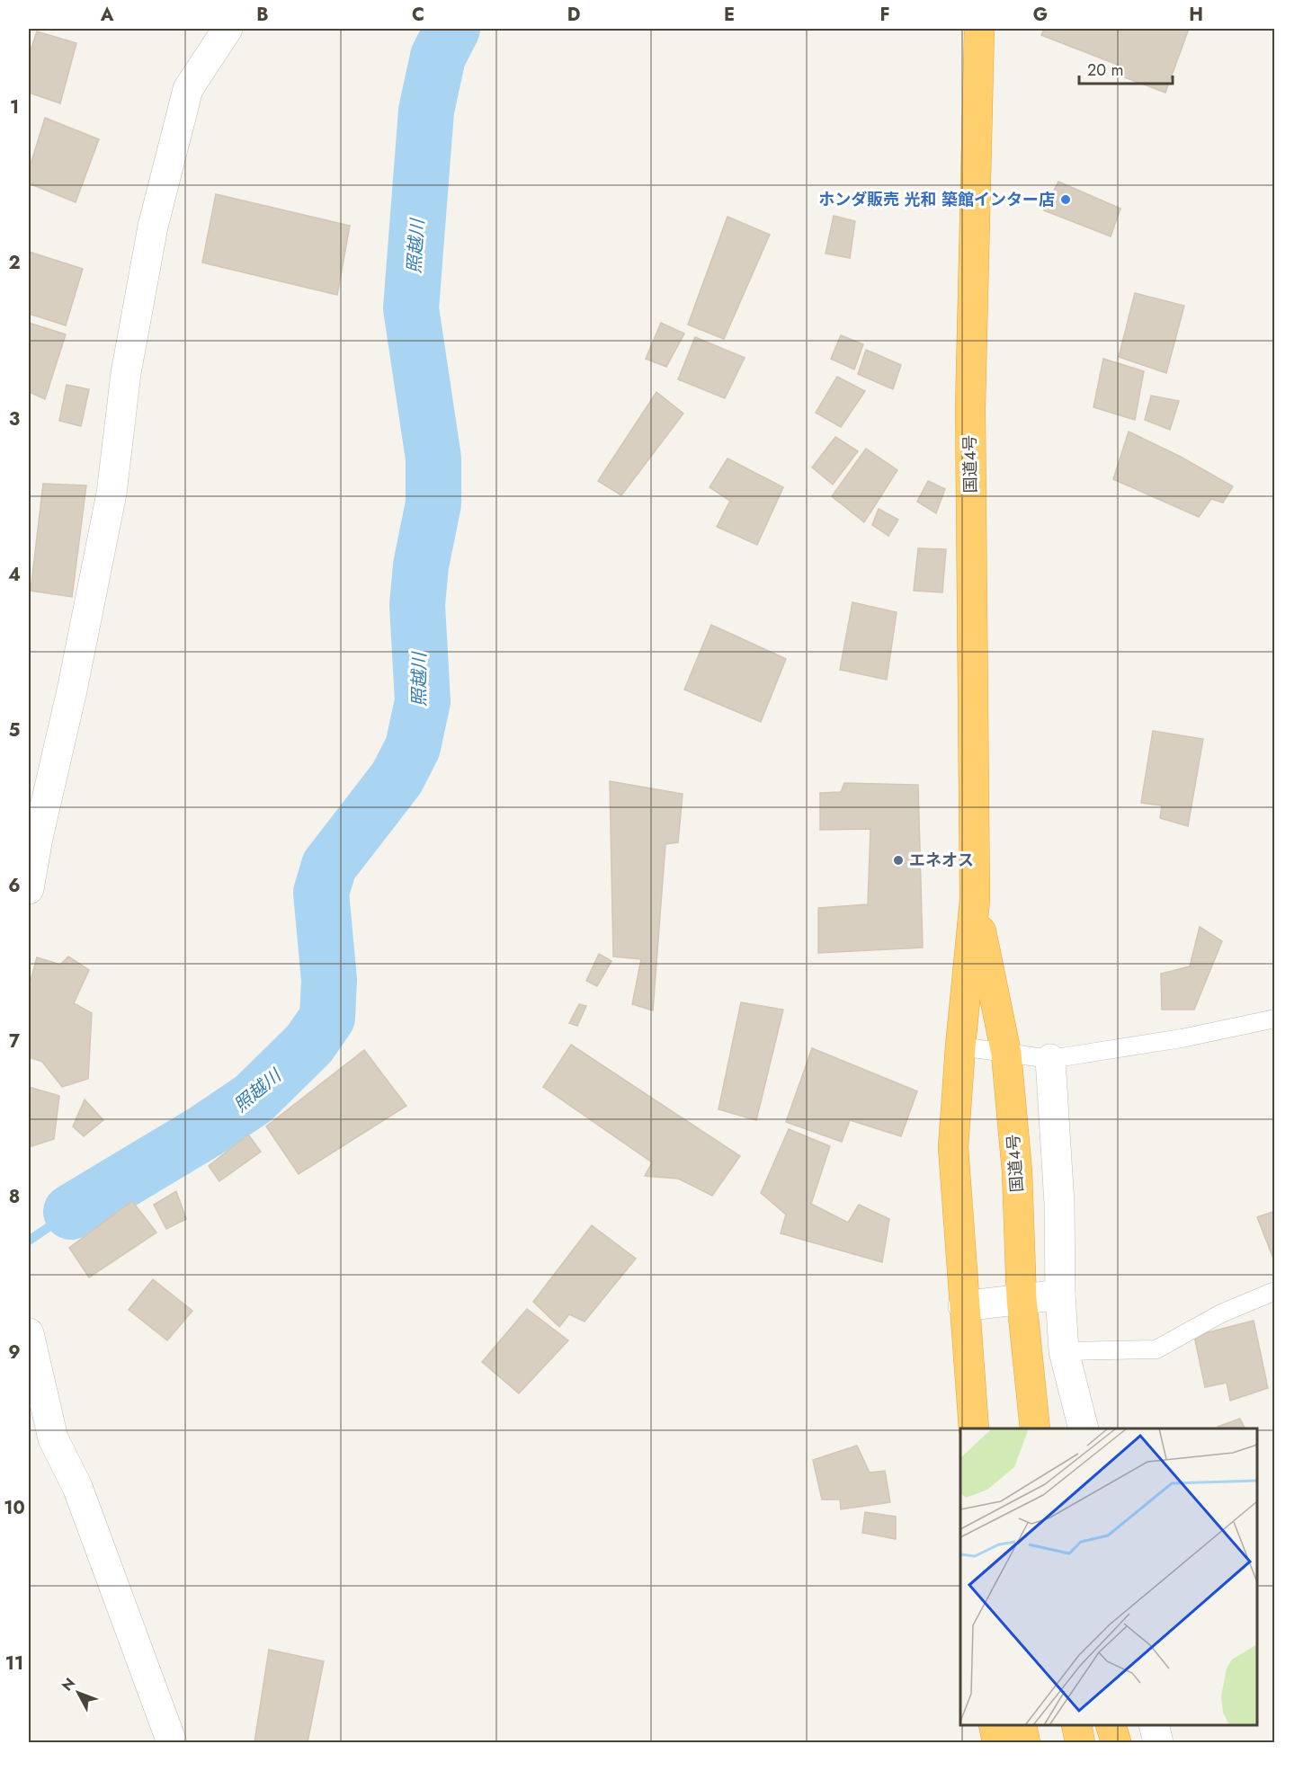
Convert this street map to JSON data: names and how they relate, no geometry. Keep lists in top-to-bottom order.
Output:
{
  "streets": {
    "highway": ["国道4号"]
  },
  "water": ["照越川"],
  "places": ["ホンダ販売 光和 築館インター店", "エネオス"],
  "scale_bar": "20 m",
  "north": "top left",
  "grid": {
    "columns": [
      "A",
      "B",
      "C",
      "D",
      "E",
      "F",
      "G",
      "H"
    ],
    "rows": [
      "1",
      "2",
      "3",
      "4",
      "5",
      "6",
      "7",
      "8",
      "9",
      "10",
      "11"
    ]
  }
}
